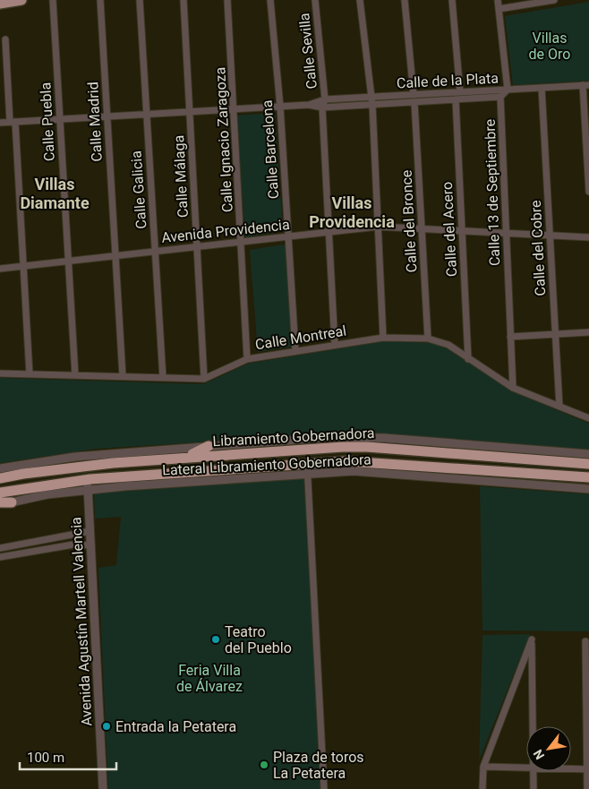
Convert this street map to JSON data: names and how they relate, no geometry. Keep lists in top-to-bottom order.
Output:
{
  "streets": {
    "highway": ["Libramiento Gobernadora"],
    "street": [
      "Calle Sevilla",
      "Calle de la Plata",
      "Calle Puebla",
      "Calle Madrid",
      "Calle Ignacio Zaragoza",
      "Calle Barcelona",
      "Calle Málaga",
      "Calle Galicia",
      "Calle 13 de Septiembre",
      "Calle del Bronce",
      "Calle del Acero",
      "Avenida Providencia",
      "Calle del Cobre",
      "Calle Montreal",
      "Lateral Libramiento Gobernadora",
      "Avenida Agustín Martell Valencia"
    ]
  },
  "crossings": [
    ["Calle Sevilla", "Calle de la Plata"],
    ["Calle Sevilla", "Avenida Providencia"],
    ["Calle Sevilla", "Calle Montreal"],
    ["Calle de la Plata", "Calle Puebla"],
    ["Calle de la Plata", "Calle Madrid"],
    ["Calle de la Plata", "Calle Ignacio Zaragoza"],
    ["Calle de la Plata", "Calle Barcelona"],
    ["Calle de la Plata", "Calle Málaga"],
    ["Calle de la Plata", "Calle Galicia"],
    ["Calle de la Plata", "Calle 13 de Septiembre"],
    ["Calle de la Plata", "Calle del Bronce"],
    ["Calle de la Plata", "Calle del Acero"],
    ["Calle de la Plata", "Calle del Cobre"],
    ["Calle Puebla", "Avenida Providencia"],
    ["Calle Puebla", "Calle Montreal"],
    ["Calle Madrid", "Avenida Providencia"],
    ["Calle Madrid", "Calle Montreal"],
    ["Calle Ignacio Zaragoza", "Avenida Providencia"],
    ["Calle Ignacio Zaragoza", "Calle Montreal"],
    ["Calle Barcelona", "Avenida Providencia"],
    ["Calle Barcelona", "Calle Montreal"],
    ["Calle Málaga", "Avenida Providencia"],
    ["Calle Málaga", "Calle Montreal"],
    ["Calle Galicia", "Avenida Providencia"],
    ["Calle Galicia", "Calle Montreal"],
    ["Calle 13 de Septiembre", "Avenida Providencia"],
    ["Calle 13 de Septiembre", "Calle Montreal"],
    ["Calle del Bronce", "Avenida Providencia"],
    ["Calle del Bronce", "Calle Montreal"],
    ["Calle del Acero", "Avenida Providencia"],
    ["Calle del Acero", "Calle Montreal"],
    ["Avenida Providencia", "Calle del Cobre"],
    ["Calle del Cobre", "Calle Montreal"],
    ["Libramiento Gobernadora", "Lateral Libramiento Gobernadora"],
    ["Libramiento Gobernadora", "Avenida Agustín Martell Valencia"]
  ],
  "districts": ["Villas Diamante", "Villas Providencia"],
  "parks": ["Villas de Oro", "Feria Villa de Álvarez"],
  "places": ["Teatro del Pueblo", "Entrada la Petatera", "Plaza de toros La Petatera"],
  "scale_bar": "100 m",
  "north": "bottom left"
}
